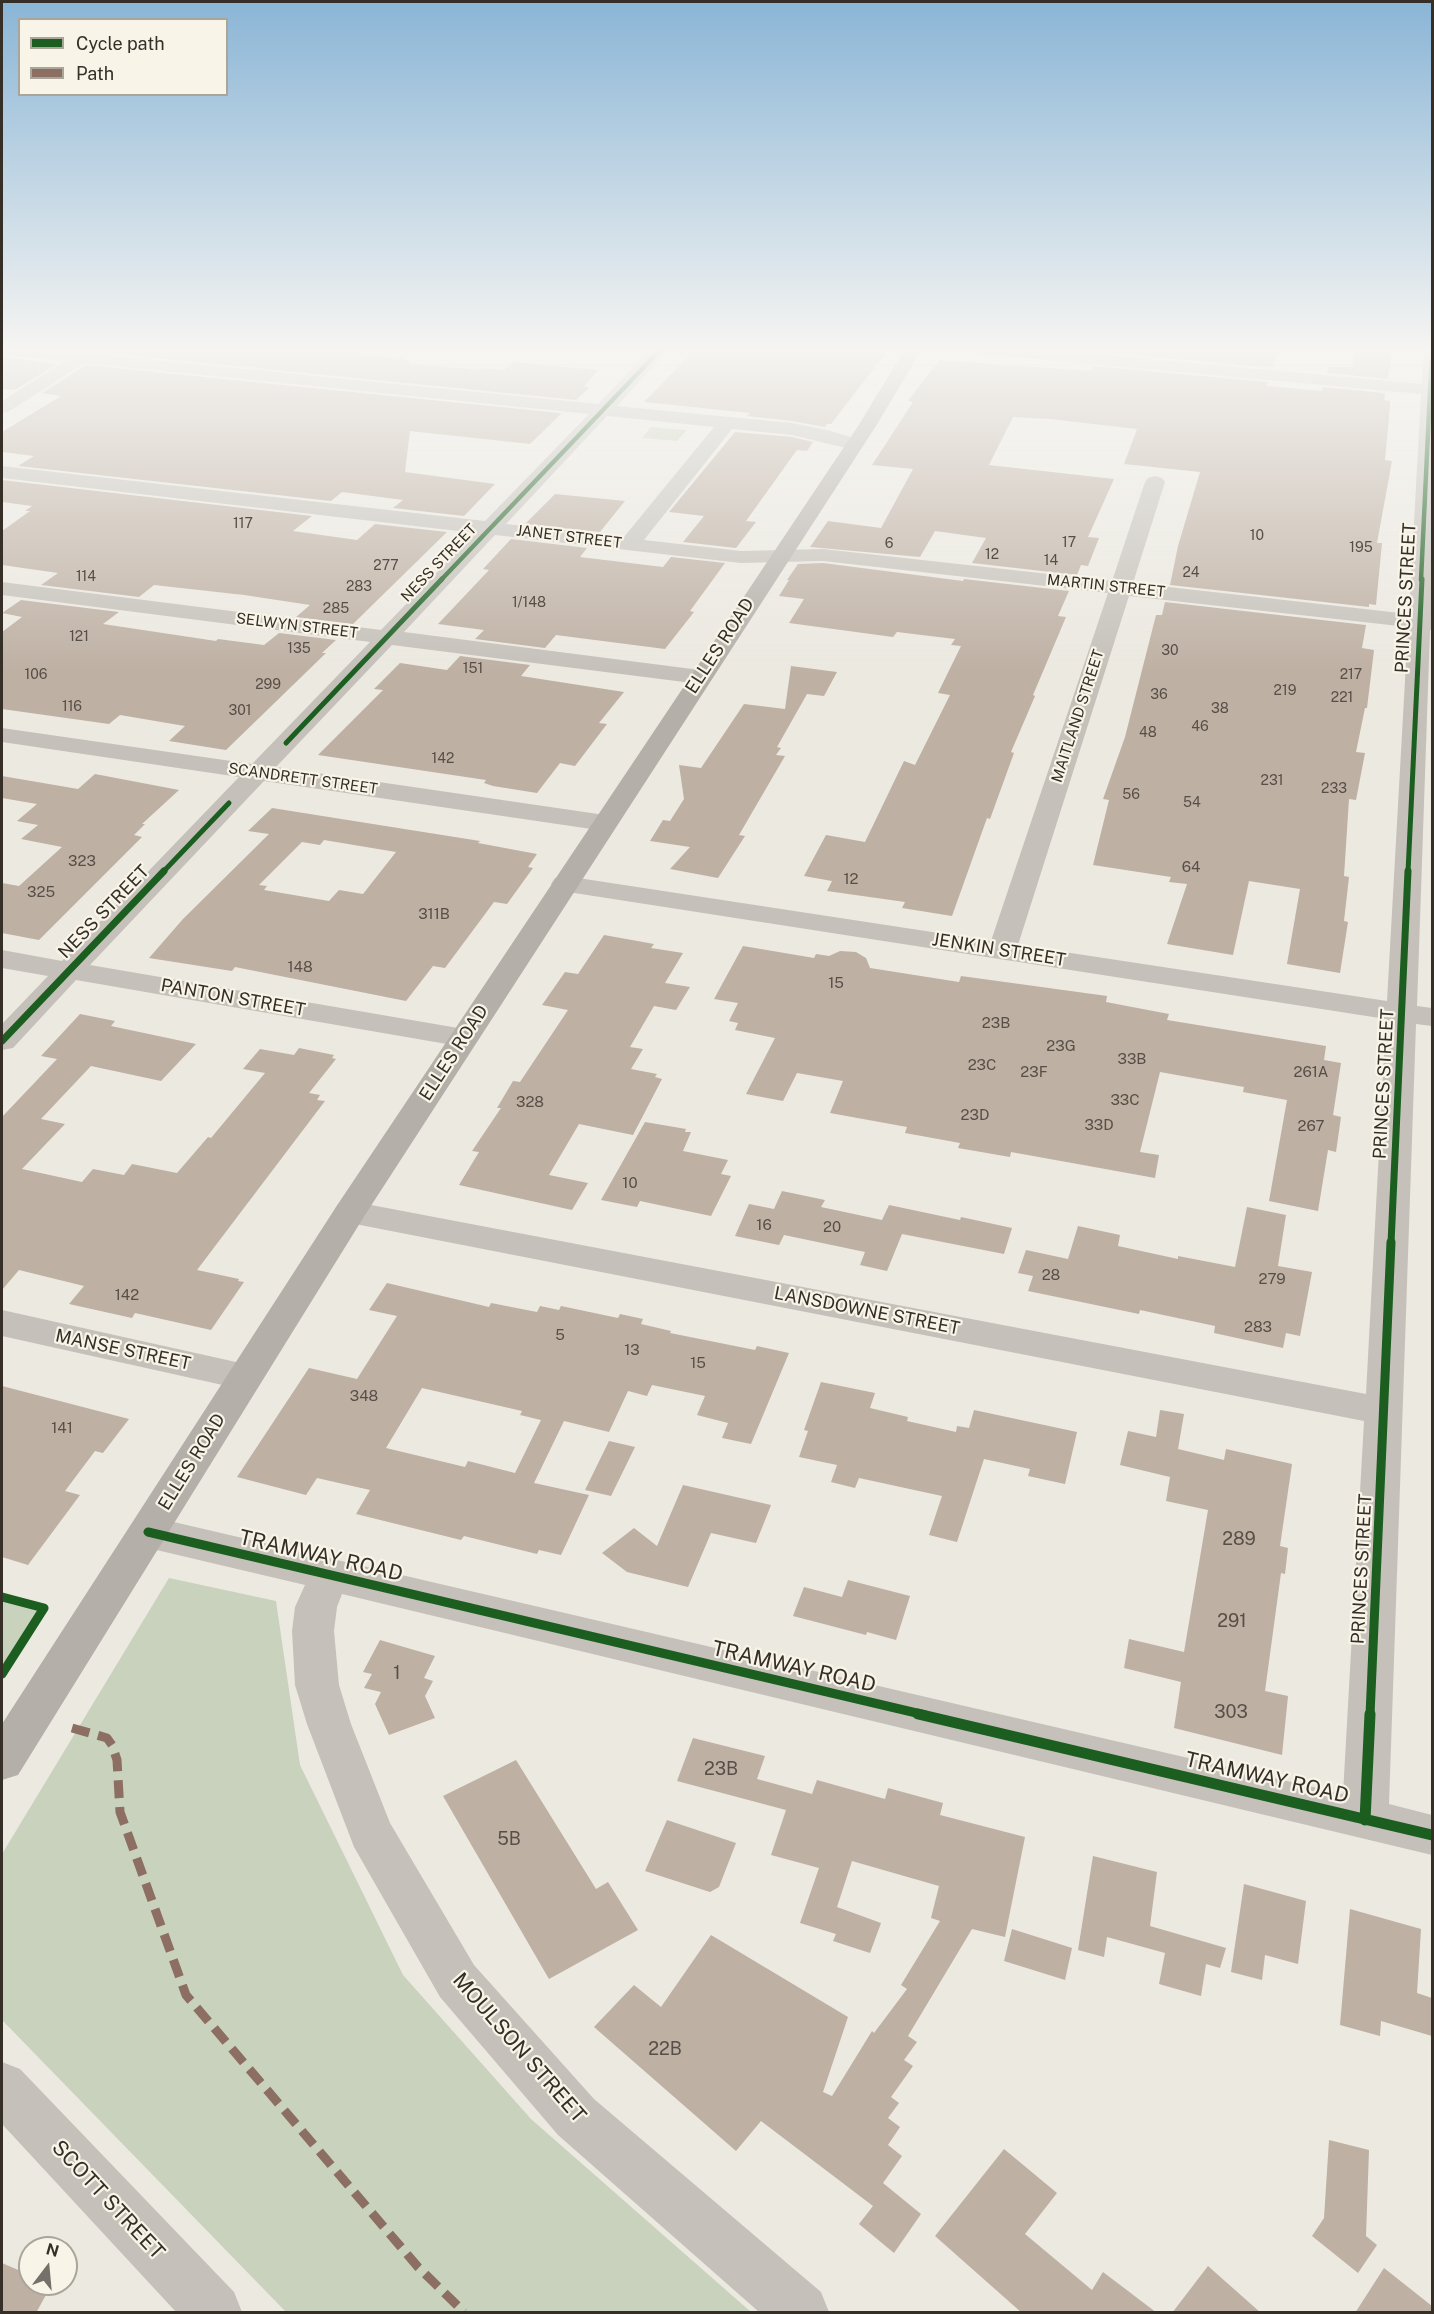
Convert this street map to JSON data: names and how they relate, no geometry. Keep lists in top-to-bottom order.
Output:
{
  "streets": {
    "main road": ["ELLES ROAD"],
    "street": [
      "JANET STREET",
      "NESS STREET",
      "MARTIN STREET",
      "PRINCES STREET",
      "SELWYN STREET",
      "MAITLAND STREET",
      "SCANDRETT STREET",
      "JENKIN STREET",
      "PANTON STREET",
      "LANSDOWNE STREET",
      "MANSE STREET",
      "TRAMWAY ROAD",
      "MOULSON STREET",
      "SCOTT STREET"
    ]
  },
  "crossings": [
    ["JANET STREET", "NESS STREET"],
    ["JANET STREET", "MARTIN STREET"],
    ["JANET STREET", "ELLES ROAD"],
    ["NESS STREET", "SELWYN STREET"],
    ["NESS STREET", "SCANDRETT STREET"],
    ["NESS STREET", "PANTON STREET"],
    ["MARTIN STREET", "PRINCES STREET"],
    ["MARTIN STREET", "ELLES ROAD"],
    ["MARTIN STREET", "MAITLAND STREET"],
    ["PRINCES STREET", "JENKIN STREET"],
    ["PRINCES STREET", "LANSDOWNE STREET"],
    ["PRINCES STREET", "TRAMWAY ROAD"],
    ["SELWYN STREET", "ELLES ROAD"],
    ["ELLES ROAD", "SCANDRETT STREET"],
    ["ELLES ROAD", "JENKIN STREET"],
    ["ELLES ROAD", "PANTON STREET"],
    ["ELLES ROAD", "LANSDOWNE STREET"],
    ["ELLES ROAD", "MANSE STREET"],
    ["ELLES ROAD", "TRAMWAY ROAD"],
    ["MAITLAND STREET", "JENKIN STREET"],
    ["TRAMWAY ROAD", "MOULSON STREET"]
  ],
  "house_numbers": [
    "117",
    "10",
    "17",
    "6",
    "195",
    "12",
    "14",
    "277",
    "24",
    "114",
    "283",
    "1/148",
    "285",
    "121",
    "135",
    "30",
    "151",
    "106",
    "217",
    "299",
    "219",
    "36",
    "221",
    "116",
    "38",
    "301",
    "46",
    "48",
    "142",
    "231",
    "233",
    "56",
    "54",
    "323",
    "64",
    "12",
    "325",
    "311B",
    "148",
    "15",
    "23B",
    "23G",
    "33B",
    "23C",
    "23F",
    "261A",
    "33C",
    "328",
    "23D",
    "33D",
    "267",
    "10",
    "16",
    "20",
    "28",
    "279",
    "142",
    "283",
    "5",
    "13",
    "15",
    "348",
    "141",
    "289",
    "291",
    "1",
    "303",
    "23B",
    "5B",
    "22B"
  ],
  "legend": ["Cycle path", "Path"],
  "north": "top"
}
